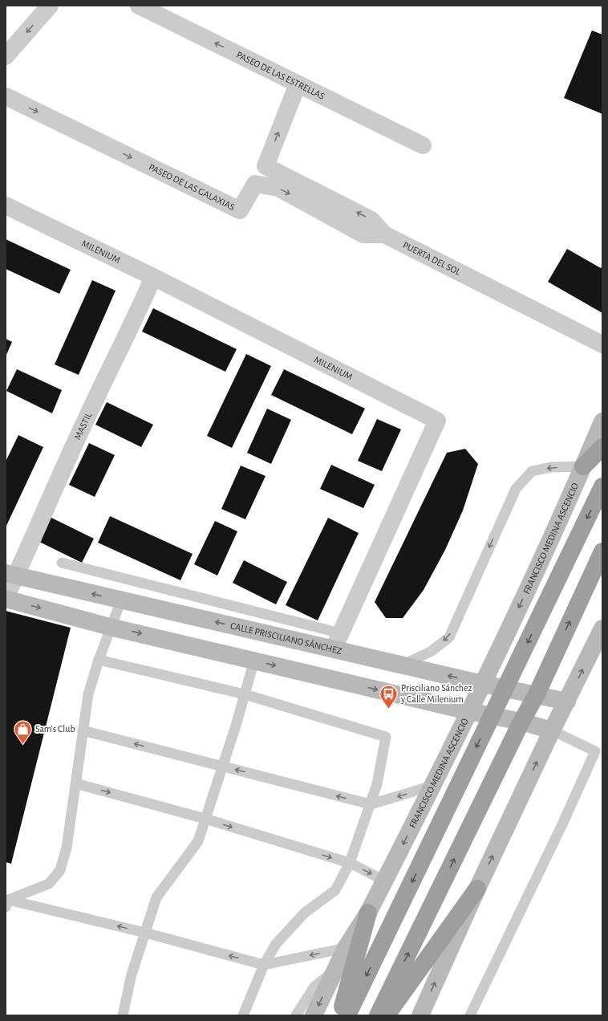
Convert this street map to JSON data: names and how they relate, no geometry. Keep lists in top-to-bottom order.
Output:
{
  "streets": {
    "main road": ["FRANCISCO MEDINA ASCENCIO", "CALLE PRISCILIANO SÁNCHEZ"],
    "street": [
      "PASEO DE LAS ESTRELLAS",
      "PASEO DE LAS GALAXIAS",
      "MILENIUM",
      "PUERTA DEL SOL",
      "MASTIL"
    ]
  },
  "crossings": [
    ["PASEO DE LAS ESTRELLAS", "PUERTA DEL SOL"],
    ["PASEO DE LAS GALAXIAS", "PUERTA DEL SOL"],
    ["MILENIUM", "MASTIL"],
    ["MILENIUM", "CALLE PRISCILIANO SÁNCHEZ"],
    ["MASTIL", "CALLE PRISCILIANO SÁNCHEZ"],
    ["FRANCISCO MEDINA ASCENCIO", "CALLE PRISCILIANO SÁNCHEZ"]
  ],
  "one_way": ["PASEO DE LAS ESTRELLAS", "PASEO DE LAS GALAXIAS"],
  "places": {
    "bus stop": ["Prisciliano Sánchez y Calle Milenium"],
    "shop": ["Sam's Club"]
  }
}
